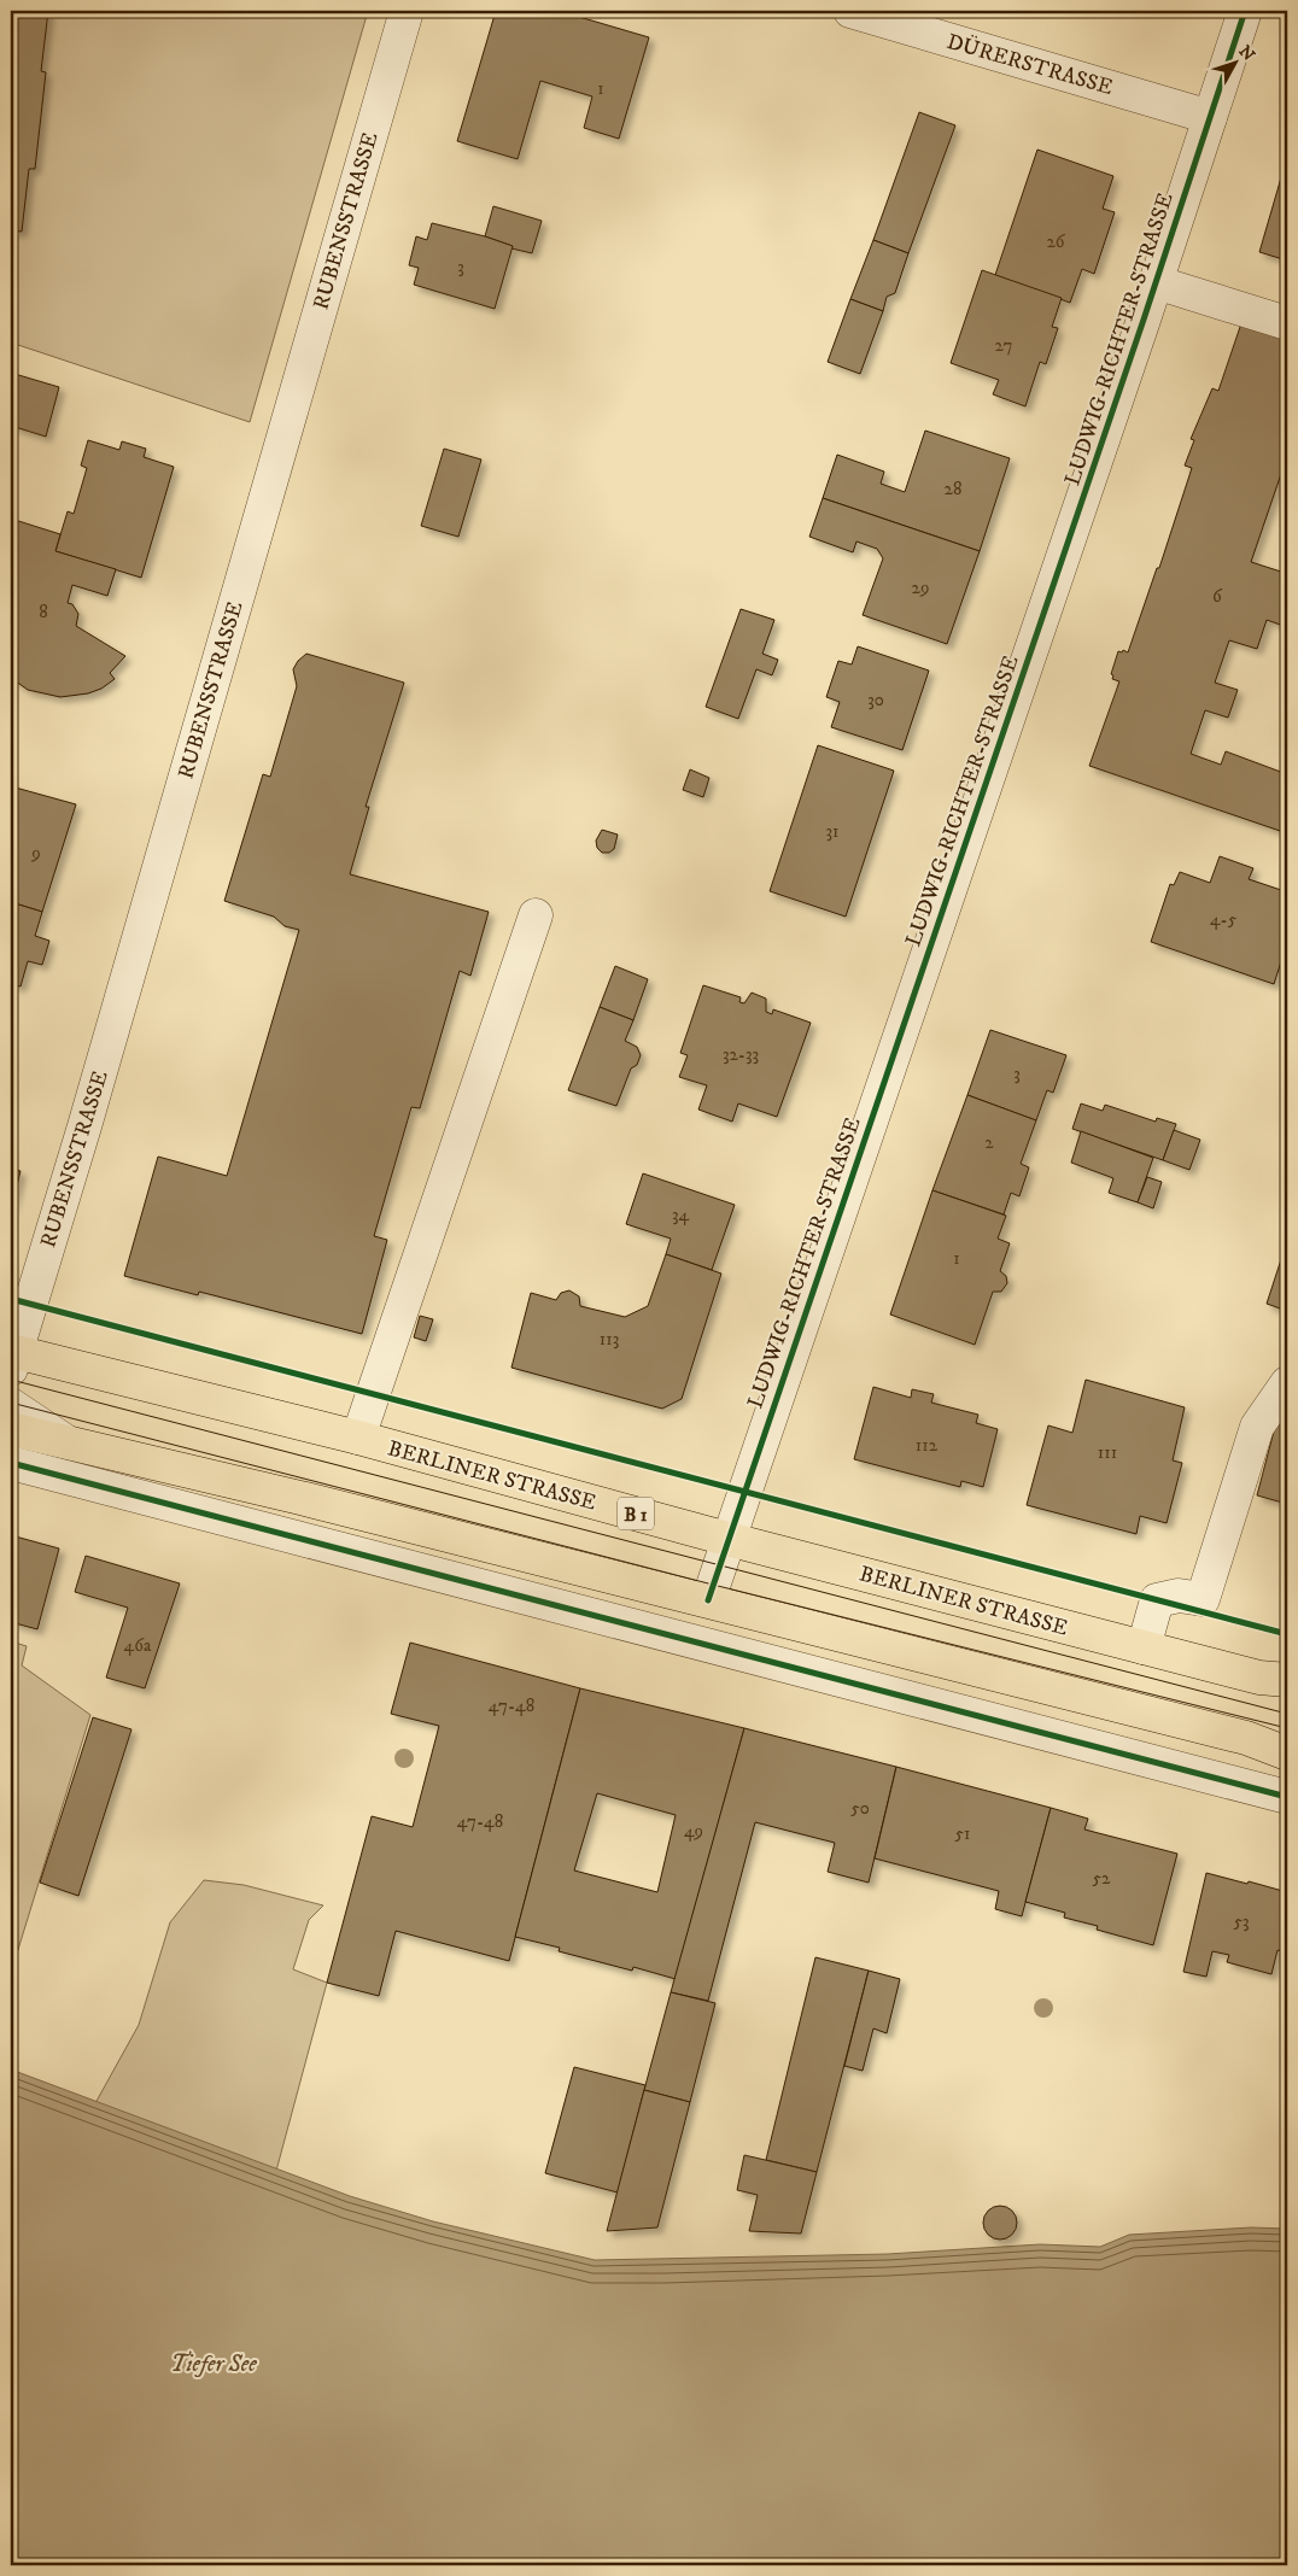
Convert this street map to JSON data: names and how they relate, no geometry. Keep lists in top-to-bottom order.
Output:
{
  "streets": {
    "main road": ["BERLINER STRASSE", "B 1"],
    "street": ["DÜRERSTRASSE", "RUBENSSTRASSE", "LUDWIG-RICHTER-STRASSE"]
  },
  "crossings": [
    ["DÜRERSTRASSE", "LUDWIG-RICHTER-STRASSE"],
    ["RUBENSSTRASSE", "BERLINER STRASSE"],
    ["LUDWIG-RICHTER-STRASSE", "BERLINER STRASSE"]
  ],
  "water": ["Tiefer See"],
  "house_numbers": [
    "1",
    "26",
    "3",
    "27",
    "28",
    "29",
    "6",
    "8",
    "30",
    "31",
    "9",
    "4-5",
    "32-33",
    "3",
    "2",
    "34",
    "1",
    "113",
    "112",
    "111",
    "46a",
    "47-48",
    "50",
    "47-48",
    "49",
    "51",
    "52",
    "53"
  ],
  "north": "top right"
}
